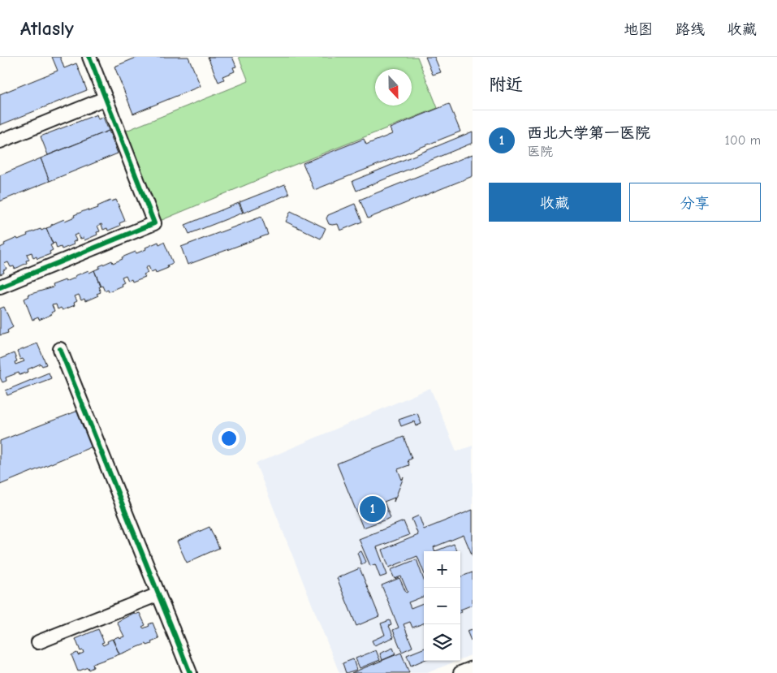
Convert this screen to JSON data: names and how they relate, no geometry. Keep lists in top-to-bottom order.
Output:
{
  "north": "bottom",
  "page": {
    "header": "Atlasly",
    "nav": ["地图", "路线", "收藏"],
    "heading": "附近",
    "list": [
      {
        "mark": "1",
        "name": "西北大学第一医院",
        "note": "医院",
        "value": "100 m"
      }
    ],
    "buttons": ["收藏", "分享"],
    "pins": "1",
    "map_buttons": ["+", "−"]
  }
}
